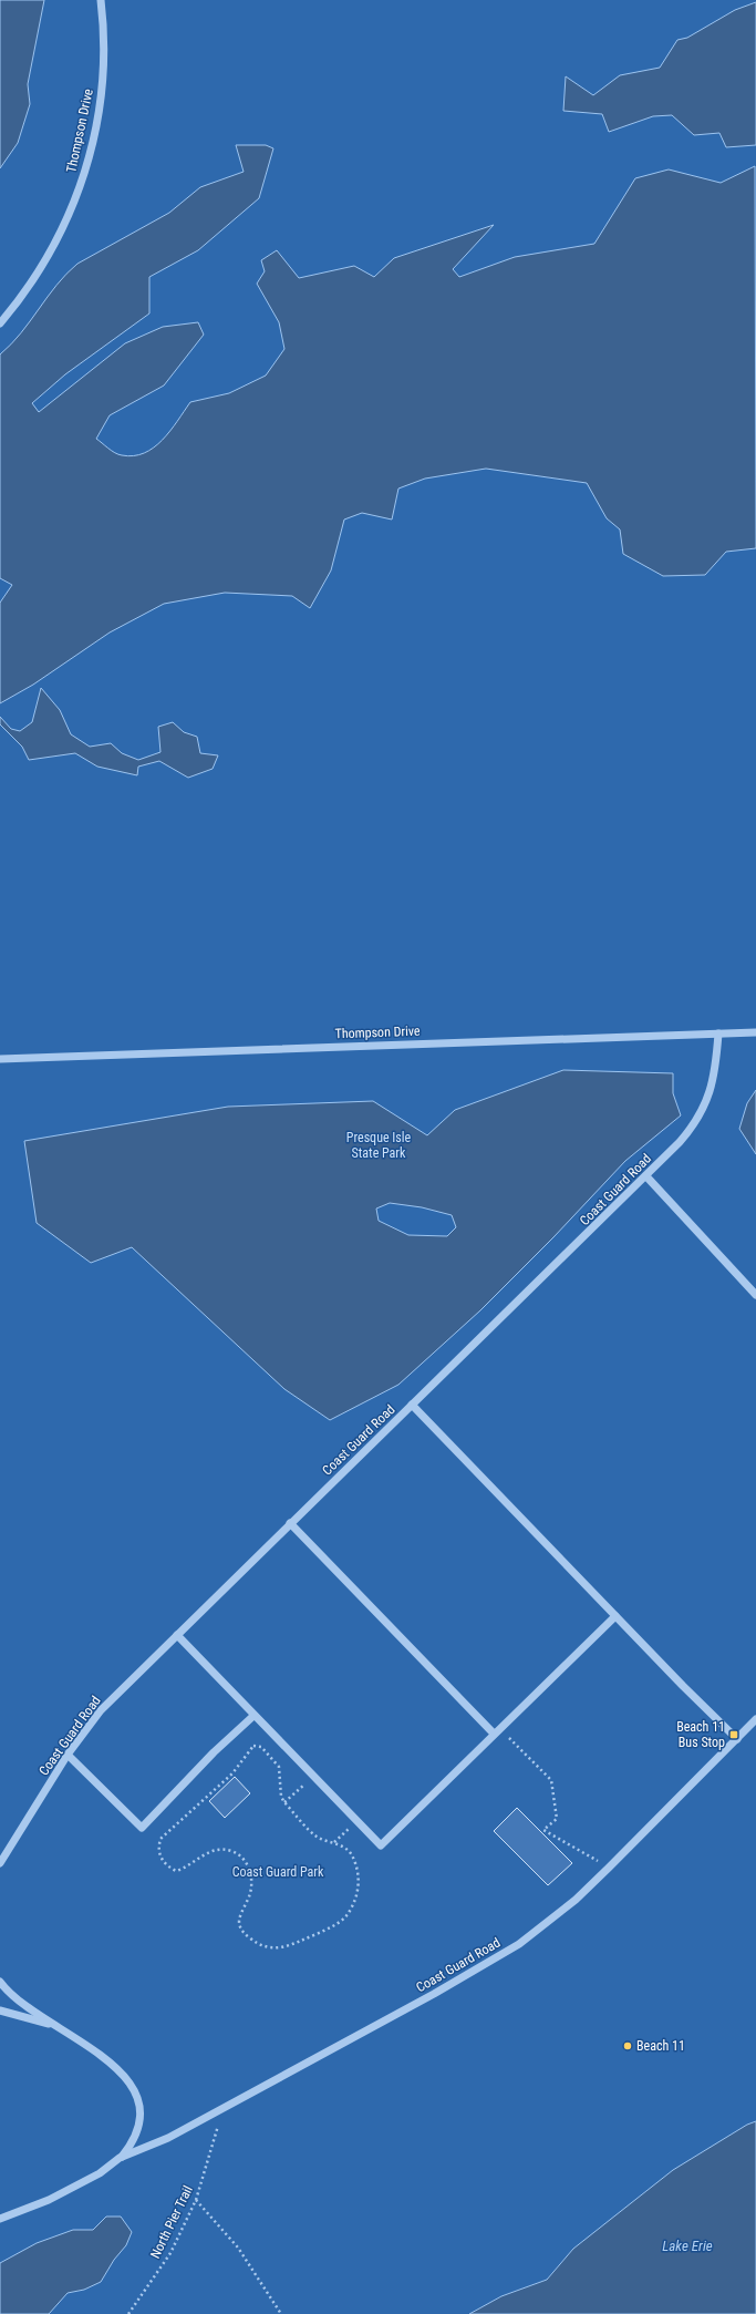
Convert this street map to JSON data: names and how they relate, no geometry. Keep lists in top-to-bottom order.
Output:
{
  "streets": {
    "street": ["Thompson Drive", "Coast Guard Road"],
    "path": ["North Pier Trail"]
  },
  "crossings": [
    ["Thompson Drive", "Coast Guard Road"],
    ["Coast Guard Road", "North Pier Trail"]
  ],
  "water": ["Lake Erie"],
  "parks": ["Presque Isle State Park", "Coast Guard Park"],
  "places": {
    "transit": ["Beach 11 Bus Stop"],
    "other": ["Beach 11"]
  }
}
